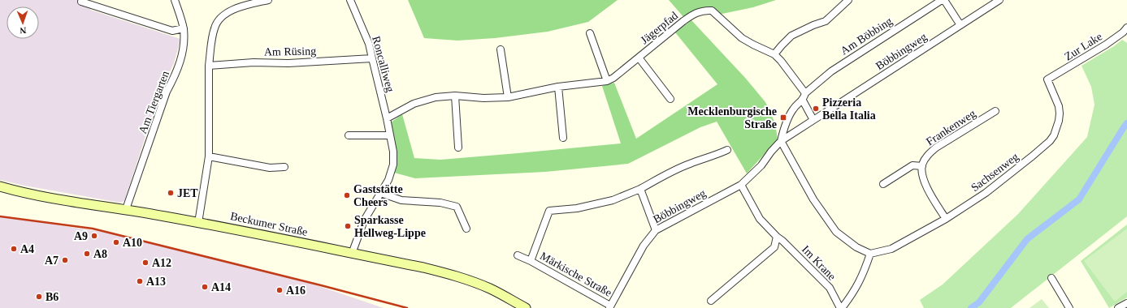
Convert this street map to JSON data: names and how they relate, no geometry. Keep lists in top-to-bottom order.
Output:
{
  "streets": {
    "main road": ["Beckumer Straße"],
    "street": [
      "Jägerpfad",
      "Am Böbbing",
      "Zur Lake",
      "Am Rüsing",
      "Böbbingweg",
      "Roncalliweg",
      "Am Tiergarten",
      "Frankenweg",
      "Sachsenweg",
      "Im Krane",
      "Märkische Straße"
    ]
  },
  "crossings": [
    ["Jägerpfad", "Roncalliweg"],
    ["Zur Lake", "Sachsenweg"],
    ["Am Rüsing", "Roncalliweg"],
    ["Böbbingweg", "Im Krane"],
    ["Böbbingweg", "Märkische Straße"],
    ["Roncalliweg", "Beckumer Straße"],
    ["Am Tiergarten", "Beckumer Straße"]
  ],
  "places": {
    "other": [
      "Pizzeria Bella Italia",
      "JET",
      "Gaststätte Cheers",
      "Sparkasse Hellweg-Lippe",
      "A9",
      "A10",
      "A4",
      "A8",
      "A7",
      "A12",
      "A13",
      "A14",
      "A16",
      "B6"
    ],
    "transit": ["Mecklenburgische Straße"]
  },
  "north": "bottom"
}
